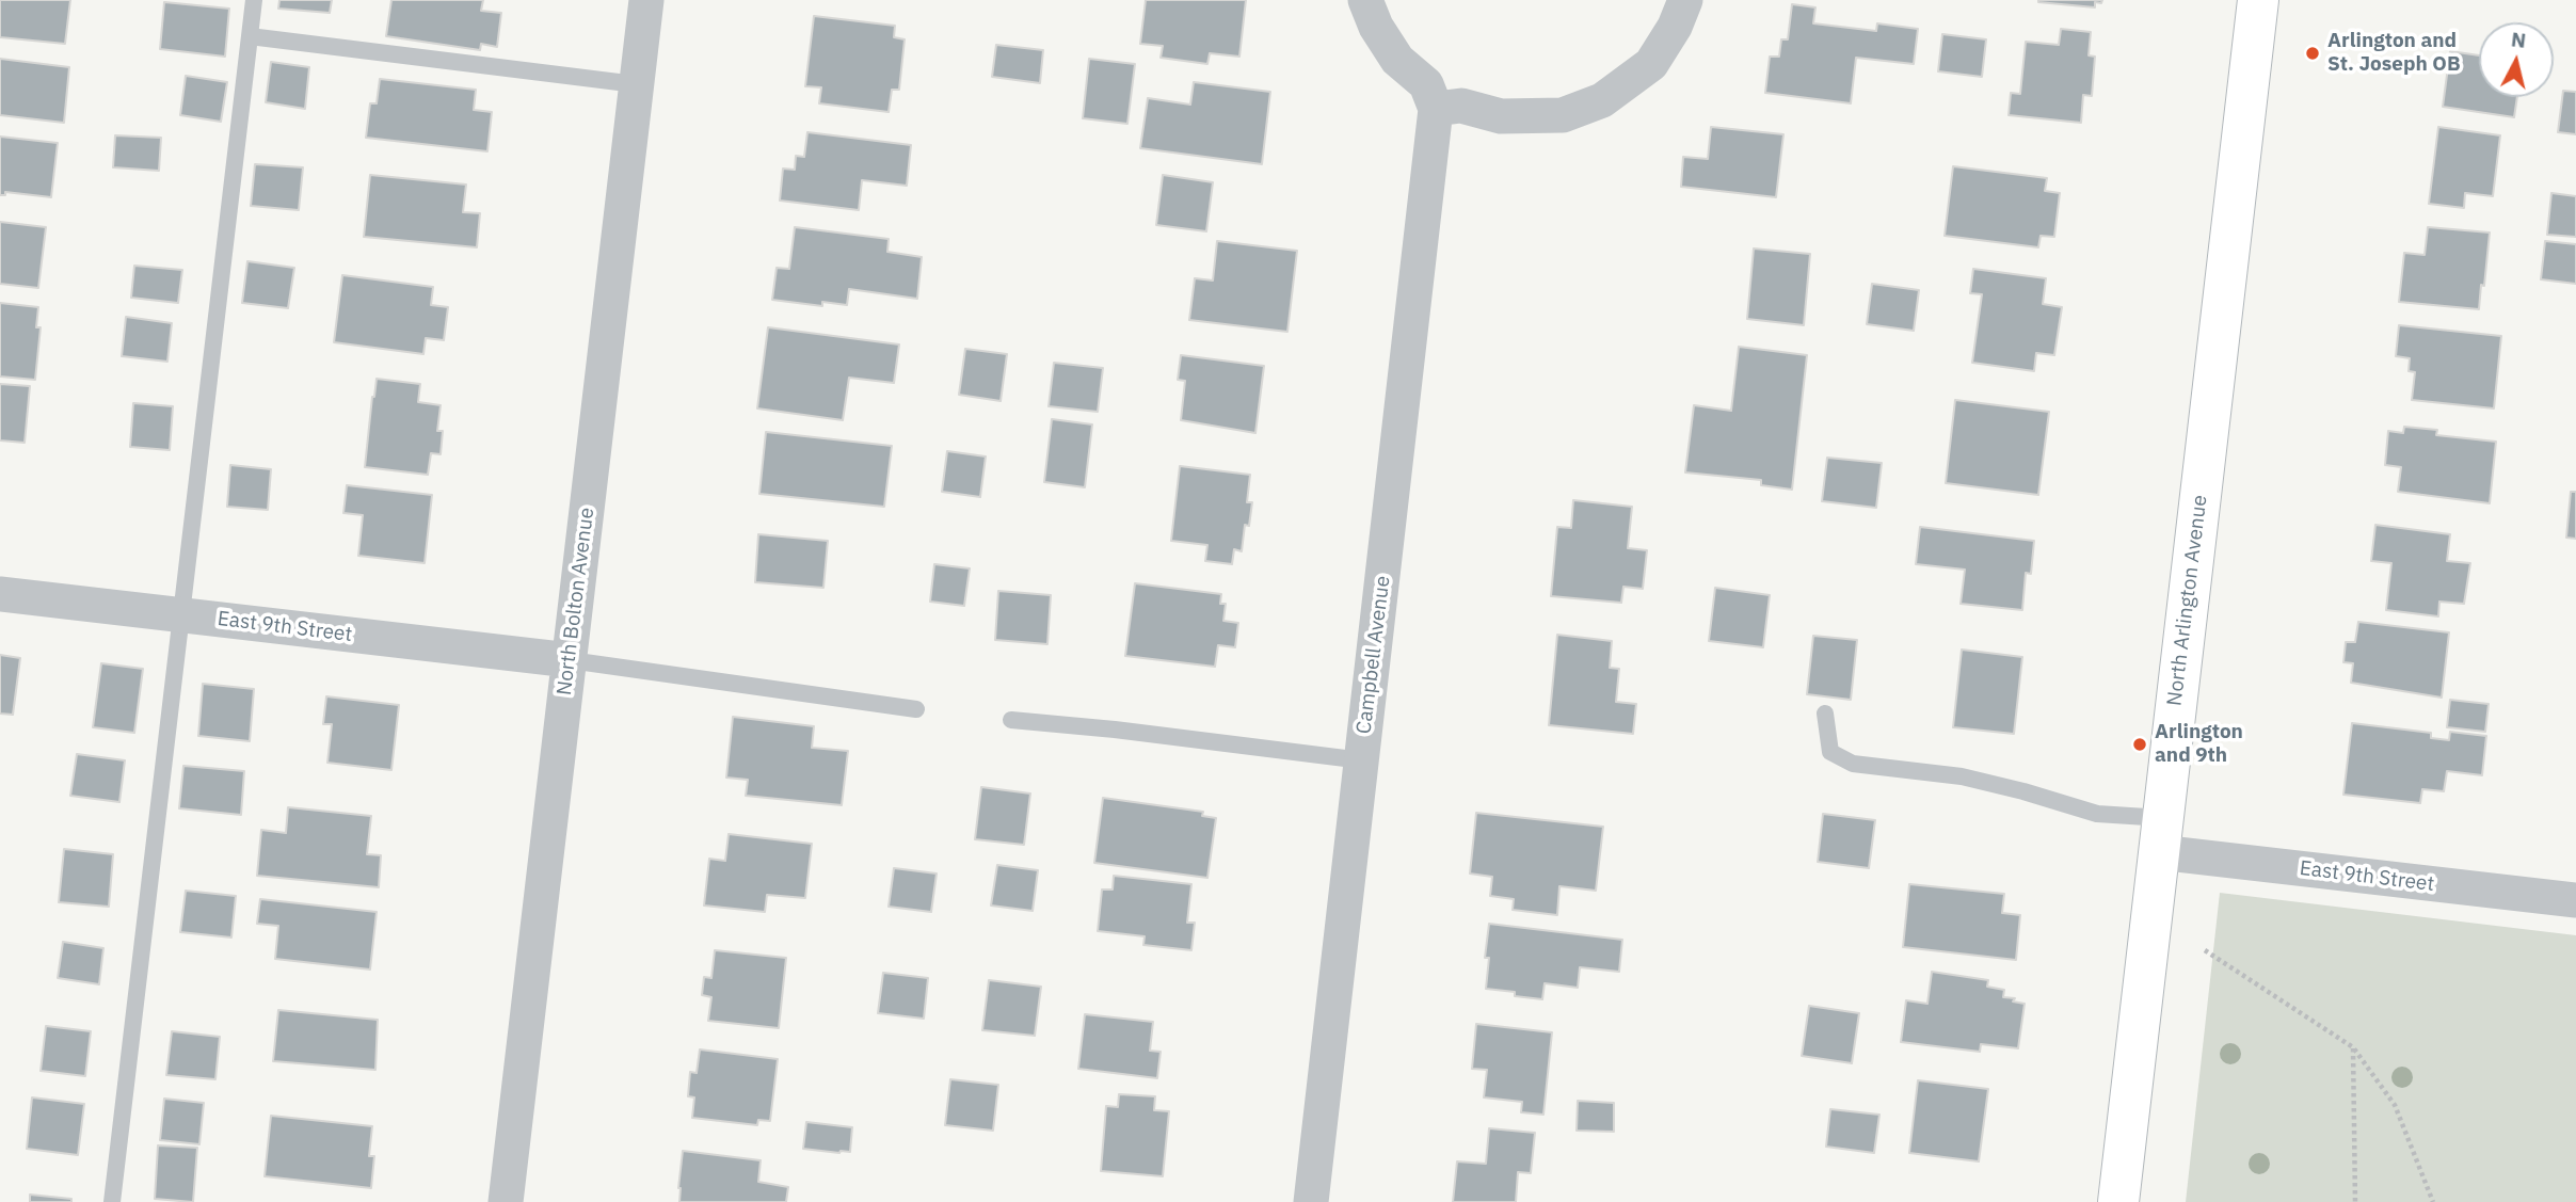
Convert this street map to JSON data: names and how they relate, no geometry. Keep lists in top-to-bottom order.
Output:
{
  "streets": {
    "main road": ["North Arlington Avenue"],
    "street": ["North Bolton Avenue", "East 9th Street", "Campbell Avenue"]
  },
  "crossings": [
    ["North Arlington Avenue", "East 9th Street"],
    ["North Bolton Avenue", "East 9th Street"]
  ],
  "places": ["Arlington and St. Joseph OB", "Arlington and 9th"],
  "north": "top"
}
